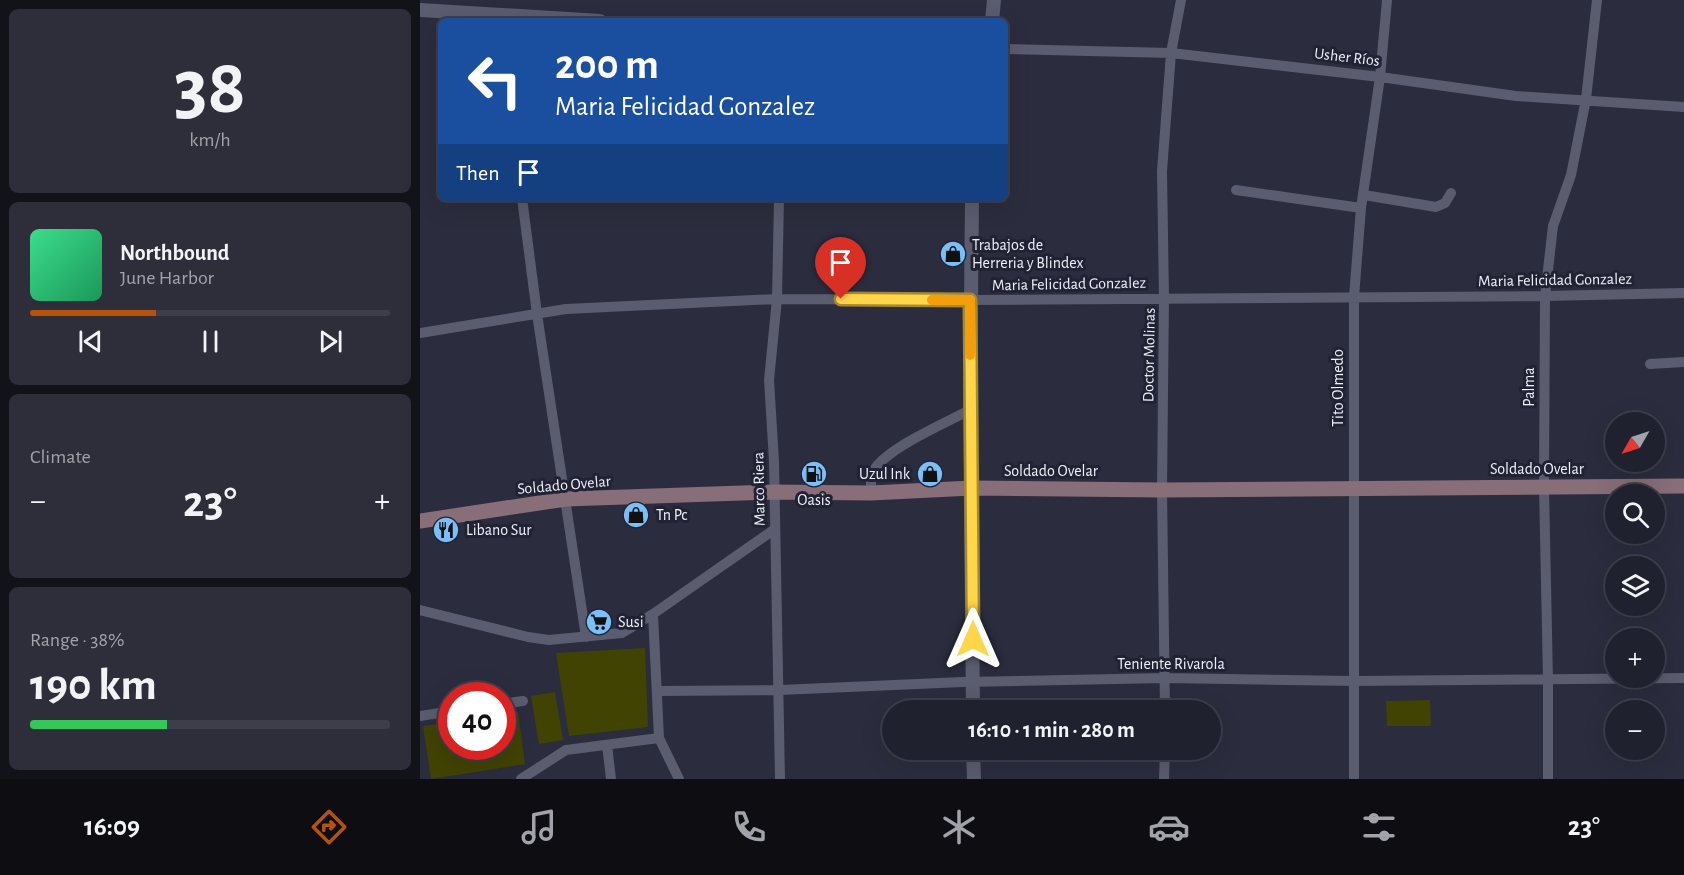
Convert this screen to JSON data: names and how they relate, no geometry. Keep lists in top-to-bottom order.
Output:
{
  "streets": {
    "main road": ["Soldado Ovelar"],
    "street": [
      "Usher Ríos",
      "Maria Felicidad Gonzalez",
      "Doctor Molinas",
      "Palma",
      "Tito Olmedo",
      "Marco Riera",
      "Teniente Rivarola"
    ]
  },
  "crossings": [
    ["Usher Ríos", "Doctor Molinas"],
    ["Usher Ríos", "Palma"],
    ["Usher Ríos", "Tito Olmedo"],
    ["Maria Felicidad Gonzalez", "Doctor Molinas"],
    ["Maria Felicidad Gonzalez", "Palma"],
    ["Maria Felicidad Gonzalez", "Tito Olmedo"],
    ["Maria Felicidad Gonzalez", "Marco Riera"],
    ["Doctor Molinas", "Soldado Ovelar"],
    ["Doctor Molinas", "Teniente Rivarola"],
    ["Palma", "Soldado Ovelar"],
    ["Palma", "Teniente Rivarola"],
    ["Tito Olmedo", "Soldado Ovelar"],
    ["Tito Olmedo", "Teniente Rivarola"],
    ["Soldado Ovelar", "Marco Riera"],
    ["Marco Riera", "Teniente Rivarola"]
  ],
  "places": {
    "shop": ["Trabajos de Herreria y Blindex", "Uzul Ink", "Tn Pc"],
    "fuel station": ["Oasis"],
    "restaurant": ["Libano Sur"],
    "supermarket": ["Susi"]
  },
  "north": "bottom left",
  "page": {
    "tile": [
      ["38", "km/h"],
      "Climate",
      ["Range · 38%", "190 km"]
    ],
    "turn": ["200 m", "Maria Felicidad Gonzalez"],
    "then": "Then",
    "song": ["Northbound", "June Harbor"],
    "map_buttons": ["+", "−"],
    "heat": ["−", "23°", "+"],
    "limit": "40",
    "trip": "16:10 · 1 min · 280 m",
    "tabs": ["16:09", "23°"]
  }
}
